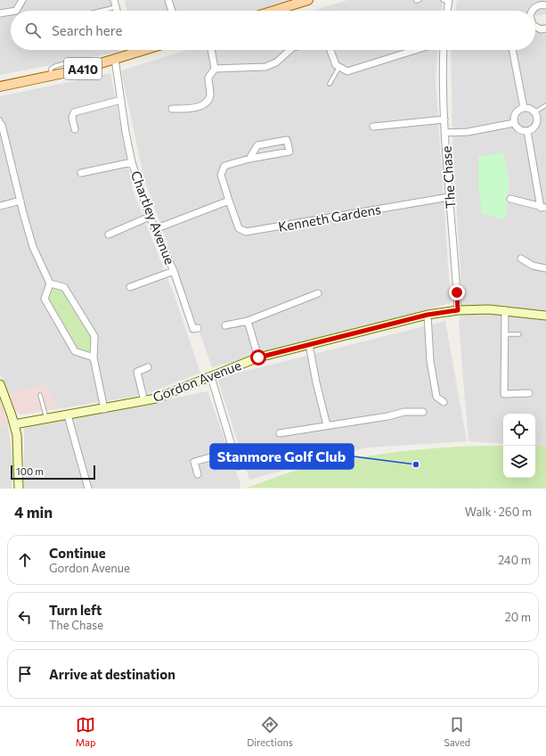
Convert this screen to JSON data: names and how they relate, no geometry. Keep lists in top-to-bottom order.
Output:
{
  "streets": {
    "main road": ["A410"],
    "street": [
      "The Chase",
      "Chartley Avenue",
      "Kenneth Gardens",
      "Gordon Avenue"
    ]
  },
  "crossings": [
    ["A410", "Chartley Avenue"],
    ["The Chase", "Kenneth Gardens"],
    ["The Chase", "Gordon Avenue"]
  ],
  "places": ["Stanmore Golf Club"],
  "scale_bar": "100 m",
  "page": {
    "search": "Search here",
    "scale": "100 m",
    "heading": ["4 min", "Walk · 260 m"],
    "list": [
      ["Continue", "Gordon Avenue", "240 m"],
      ["Turn left", "The Chase", "20 m"],
      "Arrive at destination"
    ],
    "nav": ["Map", "Directions", "Saved"]
  }
}
